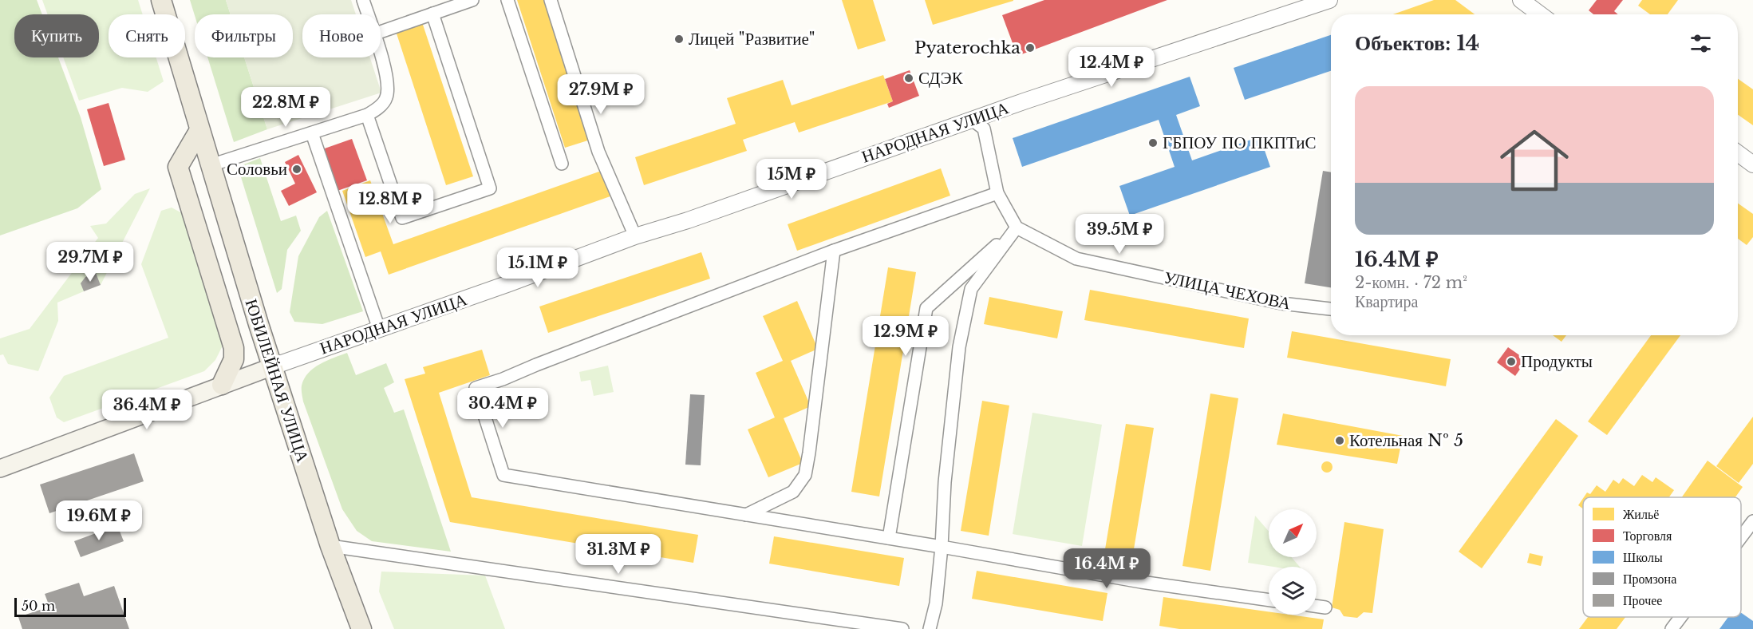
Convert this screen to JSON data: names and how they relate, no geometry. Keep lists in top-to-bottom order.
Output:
{
  "streets": {
    "main road": ["ЮБИЛЕЙНАЯ УЛИЦА"],
    "street": ["НАРОДНАЯ УЛИЦА", "УЛИЦА ЧЕХОВА"]
  },
  "crossings": [
    ["НАРОДНАЯ УЛИЦА", "ЮБИЛЕЙНАЯ УЛИЦА"]
  ],
  "places": [
    "Лицей \"Развитие\"",
    "Pyaterochka",
    "СДЭК",
    "ГБПОУ ПО ПКПТиС",
    "Соловьи",
    "Продукты",
    "Котельная № 5"
  ],
  "legend": [
    "Жильё",
    "Торговля",
    "Школы",
    "Промзона",
    "Прочее"
  ],
  "scale_bar": "50 m",
  "north": "top right",
  "page": {
    "chip": [
      "Купить",
      "Снять",
      "Фильтры",
      "Новое"
    ],
    "heading": "Объектов: 14",
    "price": [
      "12.4M ₽",
      "27.9M ₽",
      "22.8M ₽",
      "15M ₽",
      "12.8M ₽",
      "39.5M ₽",
      "29.7M ₽",
      "15.1M ₽",
      "12.9M ₽",
      "30.4M ₽",
      "36.4M ₽",
      "19.6M ₽",
      "31.3M ₽",
      "16.4M ₽"
    ],
    "list": [
      {
        "name": "16.4M ₽",
        "note": "2-комн. · 72 m² · Квартира"
      }
    ],
    "scale": "50 m"
  }
}
